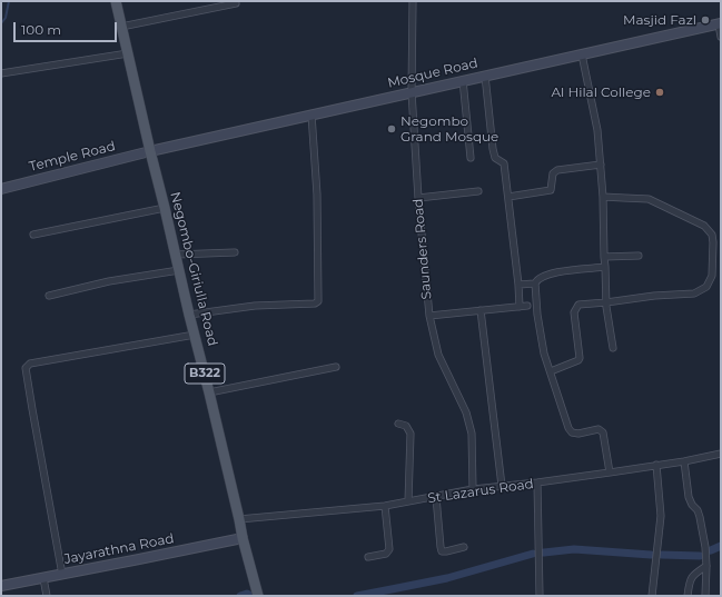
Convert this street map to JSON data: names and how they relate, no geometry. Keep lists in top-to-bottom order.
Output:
{
  "streets": {
    "main road": ["Negombo-Giriulla Road", "B322"],
    "street": [
      "Mosque Road",
      "Temple Road",
      "Saunders Road",
      "St Lazarus Road",
      "Jayarathna Road"
    ]
  },
  "crossings": [
    ["Mosque Road", "Temple Road"],
    ["Mosque Road", "Saunders Road"],
    ["Mosque Road", "Negombo-Giriulla Road"],
    ["Temple Road", "Negombo-Giriulla Road"],
    ["Saunders Road", "St Lazarus Road"],
    ["Negombo-Giriulla Road", "St Lazarus Road"],
    ["Negombo-Giriulla Road", "Jayarathna Road"]
  ],
  "places": ["Masjid Fazl", "Al Hilal College", "Negombo Grand Mosque"],
  "scale_bar": "100 m"
}
